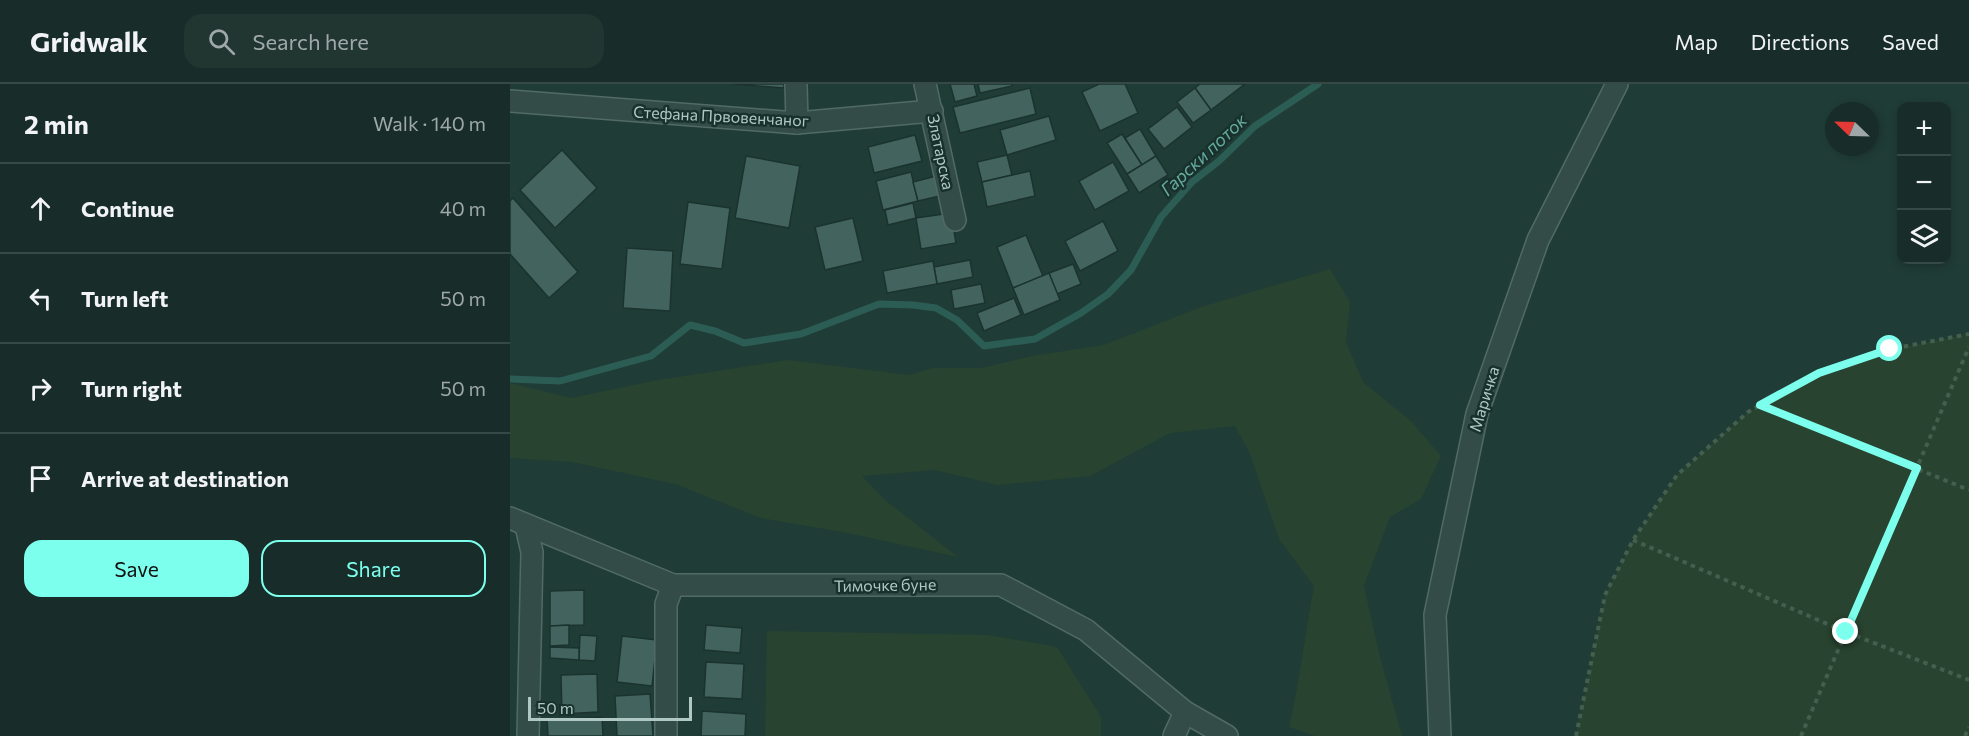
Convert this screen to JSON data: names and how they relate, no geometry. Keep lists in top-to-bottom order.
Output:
{
  "streets": {
    "street": [
      "Стефана Првовенчаног",
      "Златарска",
      "Маричка",
      "Тимочке буне"
    ]
  },
  "crossings": [
    ["Стефана Првовенчаног", "Златарска"]
  ],
  "water": ["Гарски поток"],
  "scale_bar": "50 m",
  "north": "top left",
  "page": {
    "header": "Gridwalk",
    "search": "Search here",
    "nav": ["Map", "Directions", "Saved"],
    "heading": ["2 min", "Walk · 140 m"],
    "map_buttons": ["+", "−"],
    "list": [
      ["Continue", "40 m"],
      ["Turn left", "50 m"],
      ["Turn right", "50 m"],
      "Arrive at destination"
    ],
    "buttons": ["Save", "Share"],
    "scale": "50 m"
  }
}
